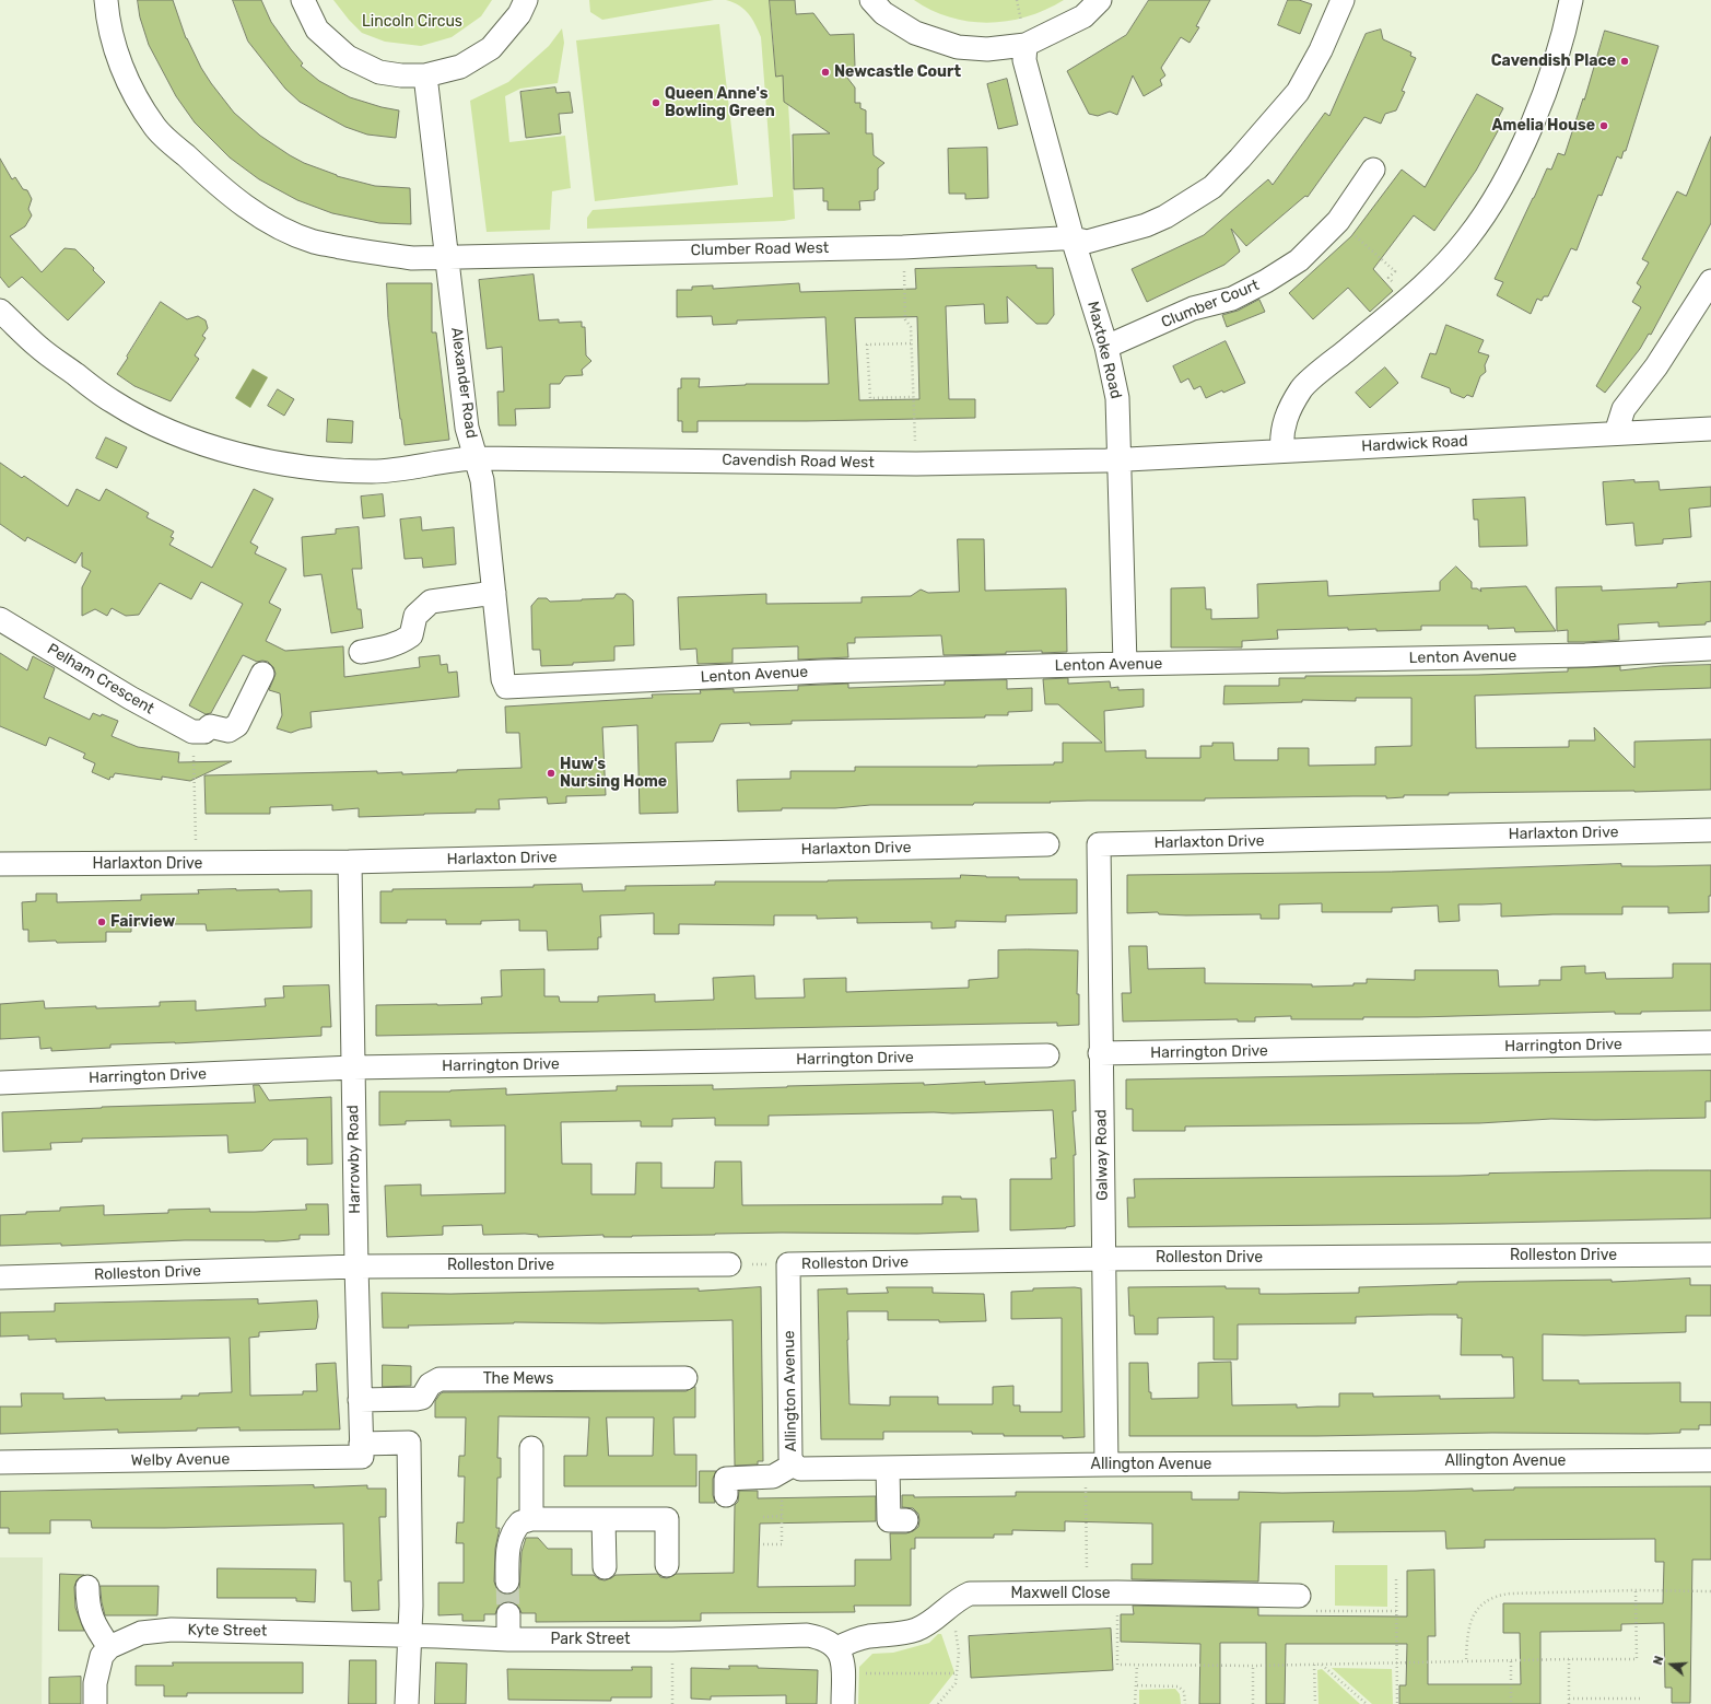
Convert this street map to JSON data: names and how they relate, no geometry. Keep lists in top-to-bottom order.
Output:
{
  "streets": {
    "street": [
      "Clumber Road West",
      "Clumber Court",
      "Maxtoke Road",
      "Alexander Road",
      "Hardwick Road",
      "Cavendish Road West",
      "Lenton Avenue",
      "Pelham Crescent",
      "Harlaxton Drive",
      "Harrington Drive",
      "Galway Road",
      "Harrowby Road",
      "Rolleston Drive",
      "The Mews",
      "Allington Avenue",
      "Welby Avenue",
      "Maxwell Close",
      "Kyte Street",
      "Park Street"
    ]
  },
  "crossings": [
    ["Clumber Road West", "Maxtoke Road"],
    ["Clumber Road West", "Alexander Road"],
    ["Clumber Court", "Maxtoke Road"],
    ["Maxtoke Road", "Hardwick Road"],
    ["Maxtoke Road", "Cavendish Road West"],
    ["Maxtoke Road", "Lenton Avenue"],
    ["Alexander Road", "Cavendish Road West"],
    ["Alexander Road", "Lenton Avenue"],
    ["Hardwick Road", "Cavendish Road West"],
    ["Harlaxton Drive", "Galway Road"],
    ["Harlaxton Drive", "Harrowby Road"],
    ["Harrington Drive", "Galway Road"],
    ["Harrington Drive", "Harrowby Road"],
    ["Galway Road", "Rolleston Drive"],
    ["Galway Road", "Allington Avenue"],
    ["Harrowby Road", "Rolleston Drive"],
    ["Harrowby Road", "The Mews"],
    ["Harrowby Road", "Welby Avenue"],
    ["Rolleston Drive", "Allington Avenue"],
    ["Welby Avenue", "Kyte Street"],
    ["Welby Avenue", "Park Street"],
    ["Maxwell Close", "Park Street"],
    ["Kyte Street", "Park Street"]
  ],
  "parks": ["Lincoln Circus"],
  "places": [
    "Cavendish Place",
    "Newcastle Court",
    "Queen Anne's Bowling Green",
    "Amelia House",
    "Huw's Nursing Home",
    "Fairview"
  ],
  "north": "left"
}
